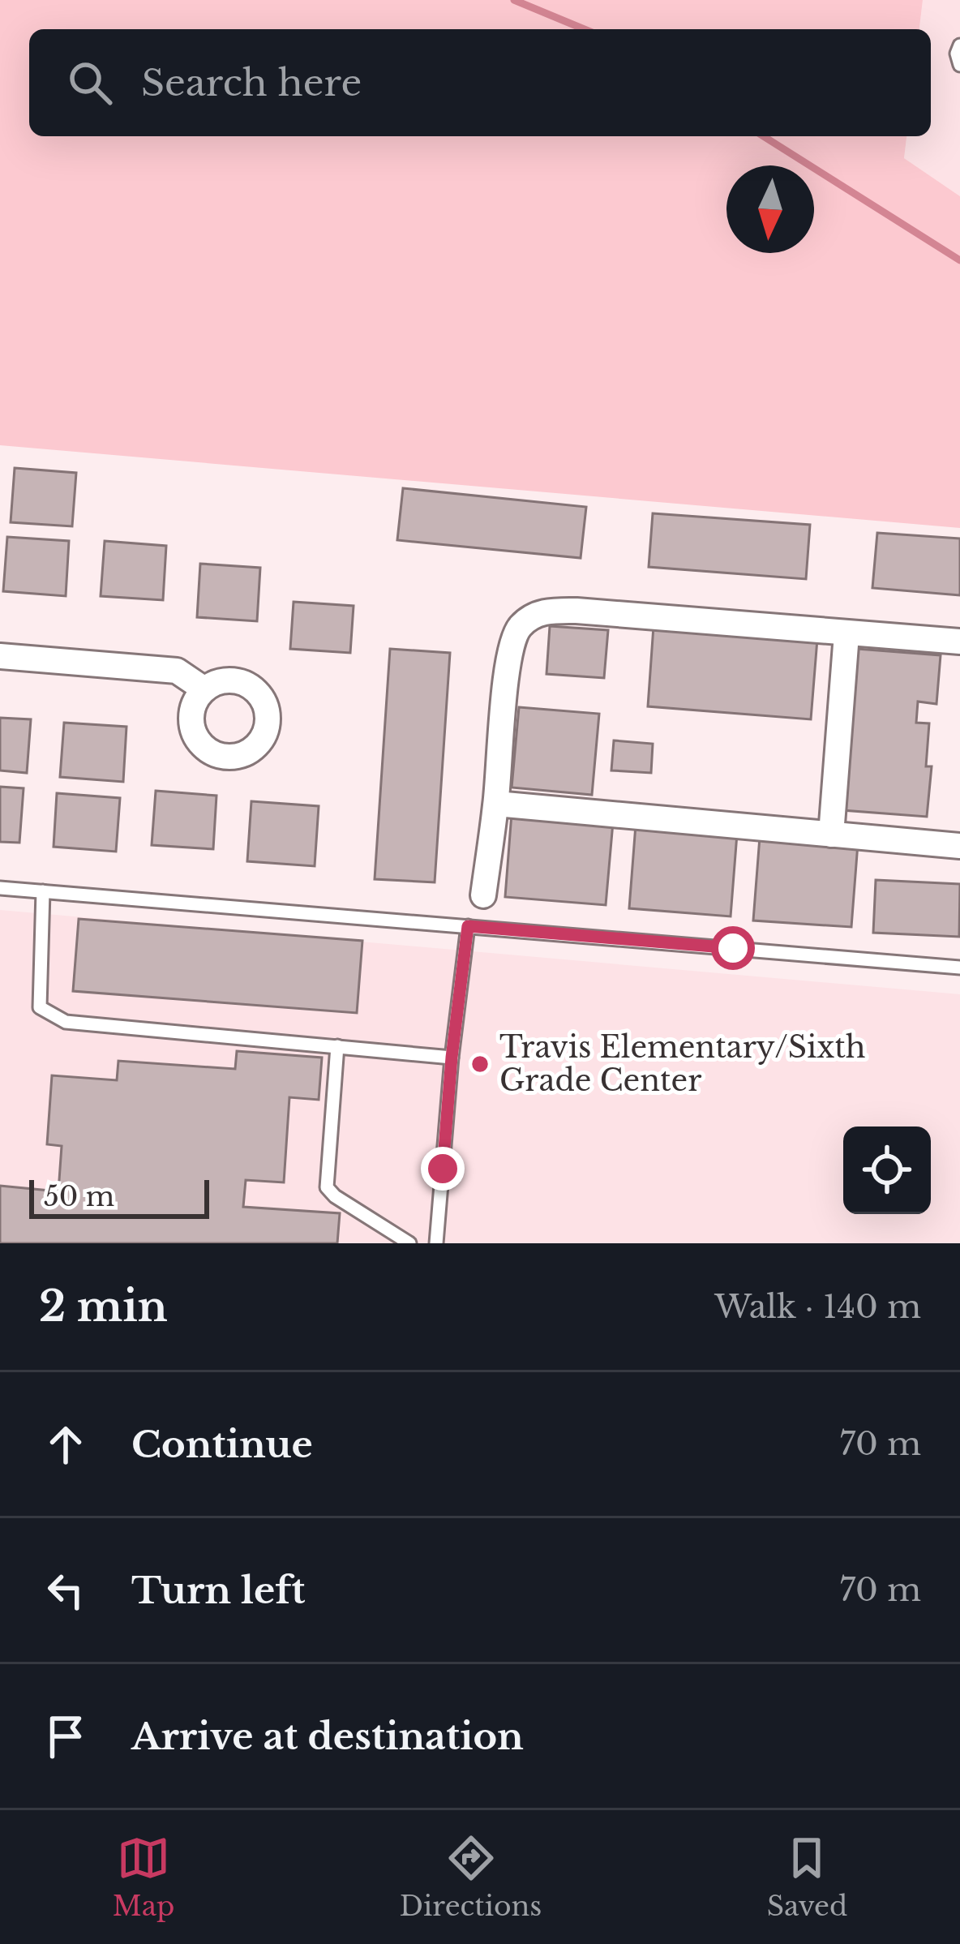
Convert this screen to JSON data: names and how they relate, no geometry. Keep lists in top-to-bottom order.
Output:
{
  "places": ["Travis Elementary/Sixth Grade Center"],
  "scale_bar": "50 m",
  "north": "bottom",
  "page": {
    "search": "Search here",
    "scale": "50 m",
    "heading": ["2 min", "Walk · 140 m"],
    "list": [
      ["Continue", "70 m"],
      ["Turn left", "70 m"],
      "Arrive at destination"
    ],
    "nav": ["Map", "Directions", "Saved"]
  }
}
